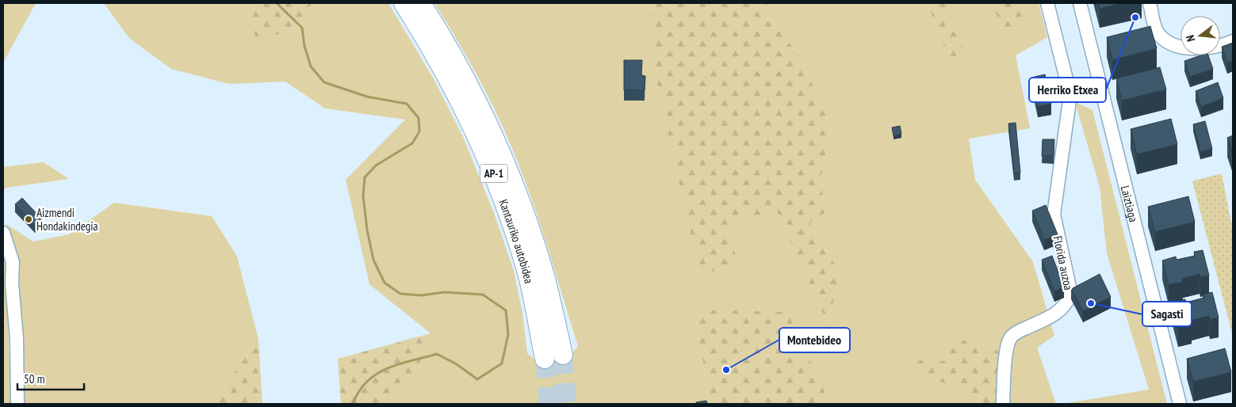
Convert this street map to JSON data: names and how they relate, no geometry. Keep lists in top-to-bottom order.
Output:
{
  "streets": {
    "highway": ["AP-1", "Kantauriko autobidea"],
    "street": ["Laiztiaga", "Florida auzoa"]
  },
  "places": [
    "Herriko Etxea",
    "Aizmendi Hondakindegia",
    "Sagasti",
    "Montebideo"
  ],
  "scale_bar": "50 m",
  "north": "left"
}
